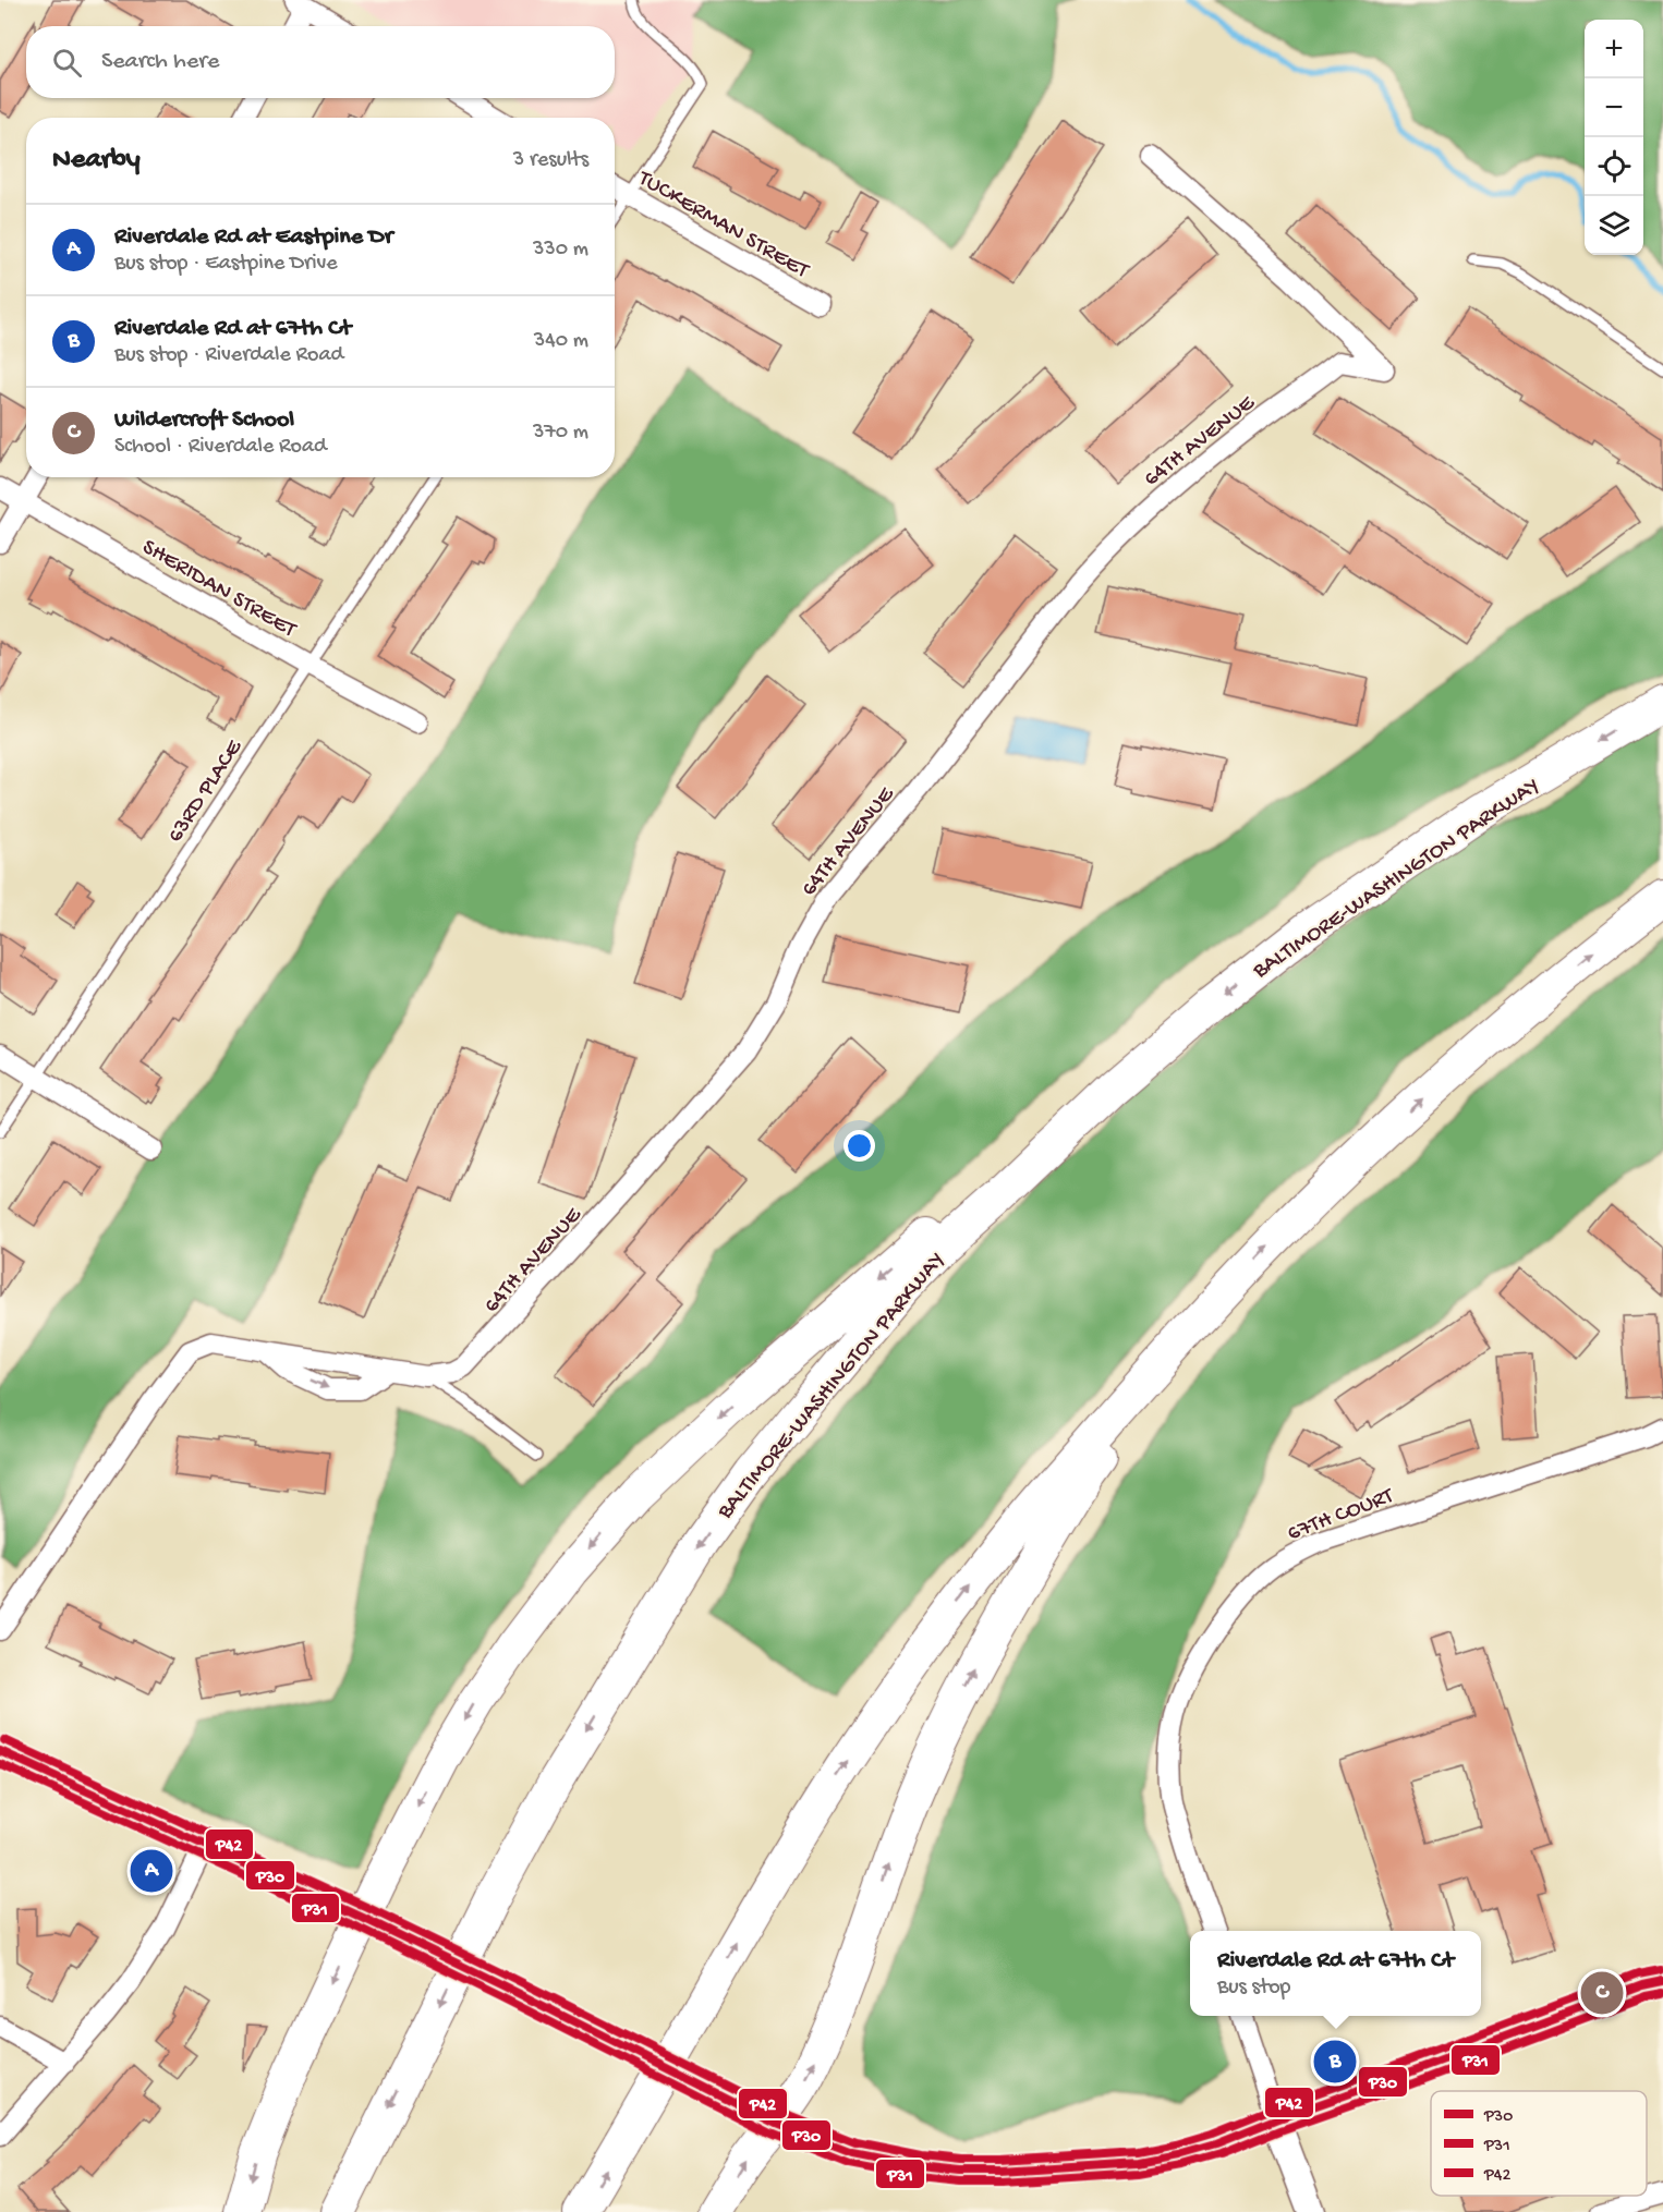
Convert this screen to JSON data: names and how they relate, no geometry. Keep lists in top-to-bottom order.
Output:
{
  "streets": {
    "highway": ["BALTIMORE-WASHINGTON PARKWAY"],
    "street": [
      "TUCKERMAN STREET",
      "64TH AVENUE",
      "SHERIDAN STREET",
      "67TH COURT"
    ],
    "lane": ["63RD PLACE"]
  },
  "crossings": [
    ["SHERIDAN STREET", "63RD PLACE"]
  ],
  "lines": ["transit line P42", "transit line P30", "transit line P31"],
  "legend": ["P30", "P31", "P42"],
  "page": {
    "map_buttons": ["+", "−"],
    "search": "Search here",
    "heading": ["Nearby", "3 results"],
    "list": [
      {
        "mark": "A",
        "name": "Riverdale Rd at Eastpine Dr",
        "note": "Bus stop · Eastpine Drive",
        "value": "330 m"
      },
      {
        "mark": "B",
        "name": "Riverdale Rd at 67th Ct",
        "note": "Bus stop · Riverdale Road",
        "value": "340 m"
      },
      {
        "mark": "C",
        "name": "Wildercroft School",
        "note": "School · Riverdale Road",
        "value": "370 m"
      }
    ],
    "pins": ["A", "C", "B"],
    "popup": ["Riverdale Rd at 67th Ct", "Bus stop"]
  }
}
